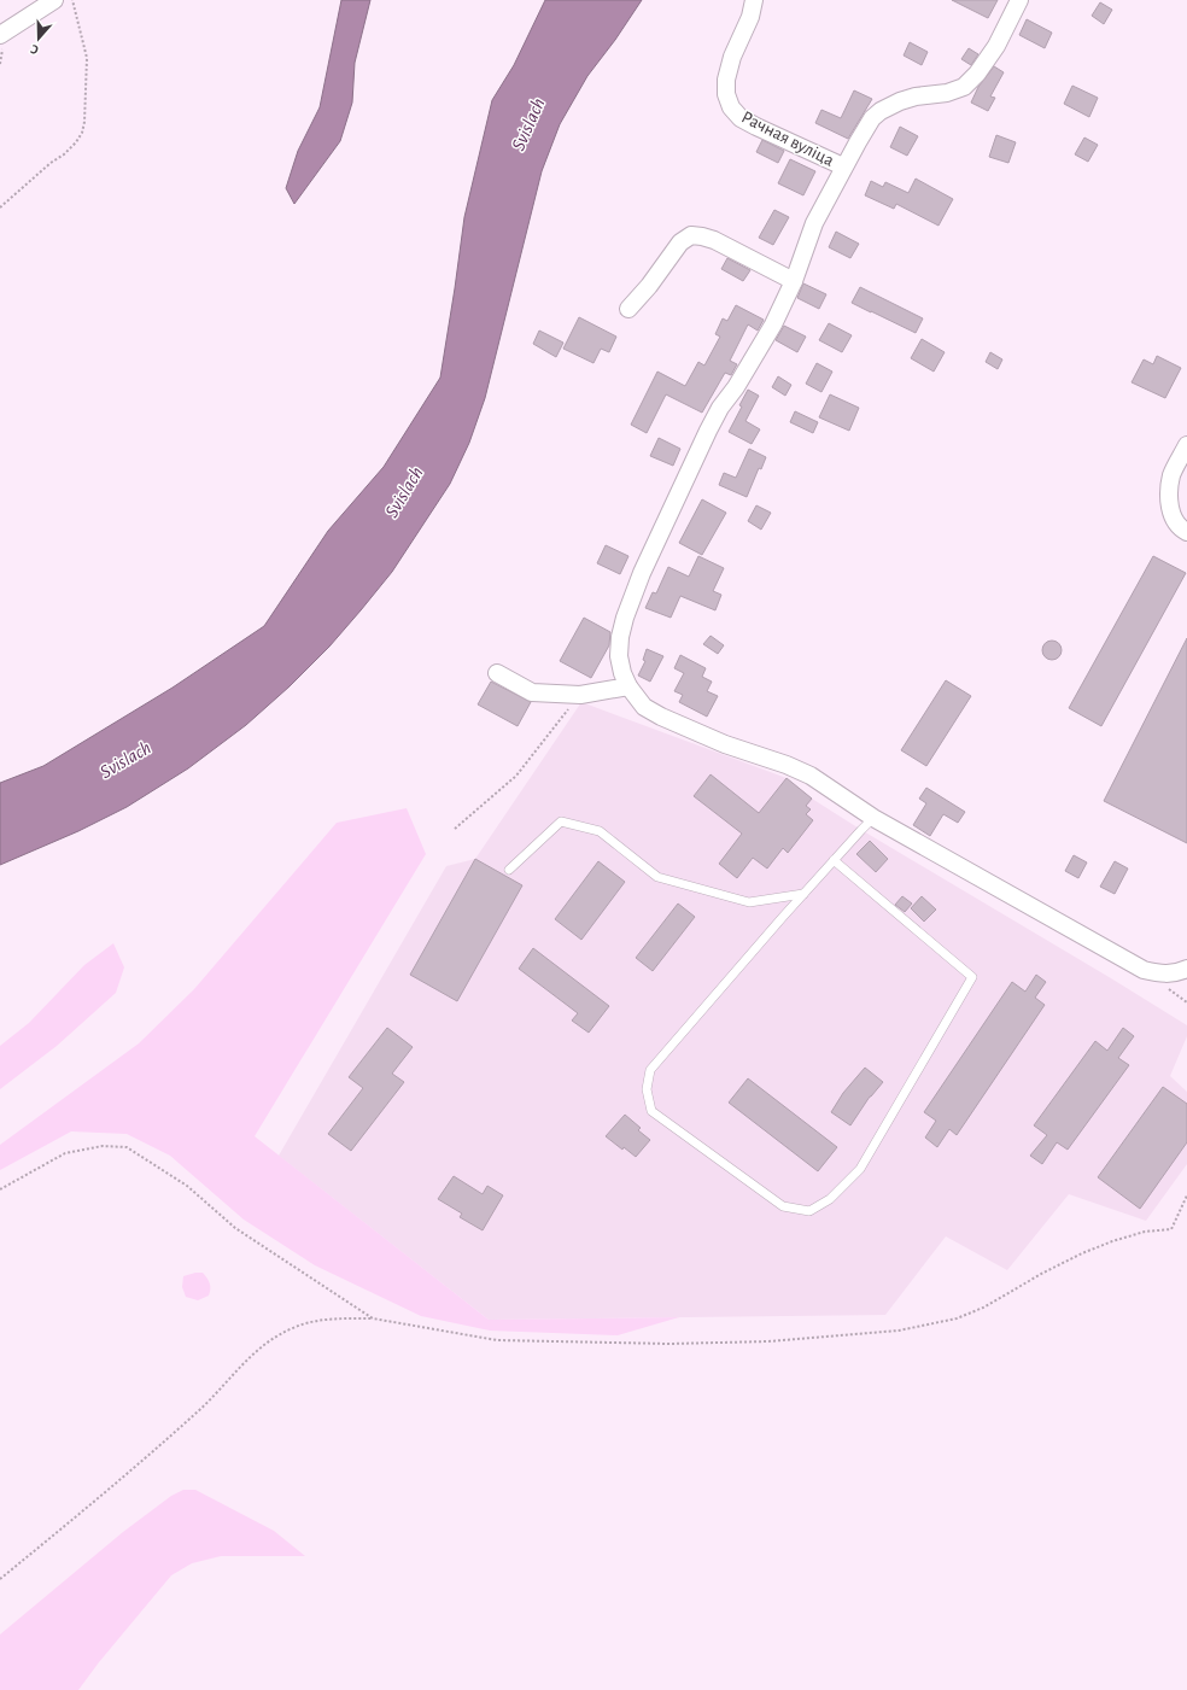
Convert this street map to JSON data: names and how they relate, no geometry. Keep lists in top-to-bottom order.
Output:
{
  "streets": {
    "street": ["Рачная вуліца"]
  },
  "water": ["Svislach"],
  "north": "bottom"
}
